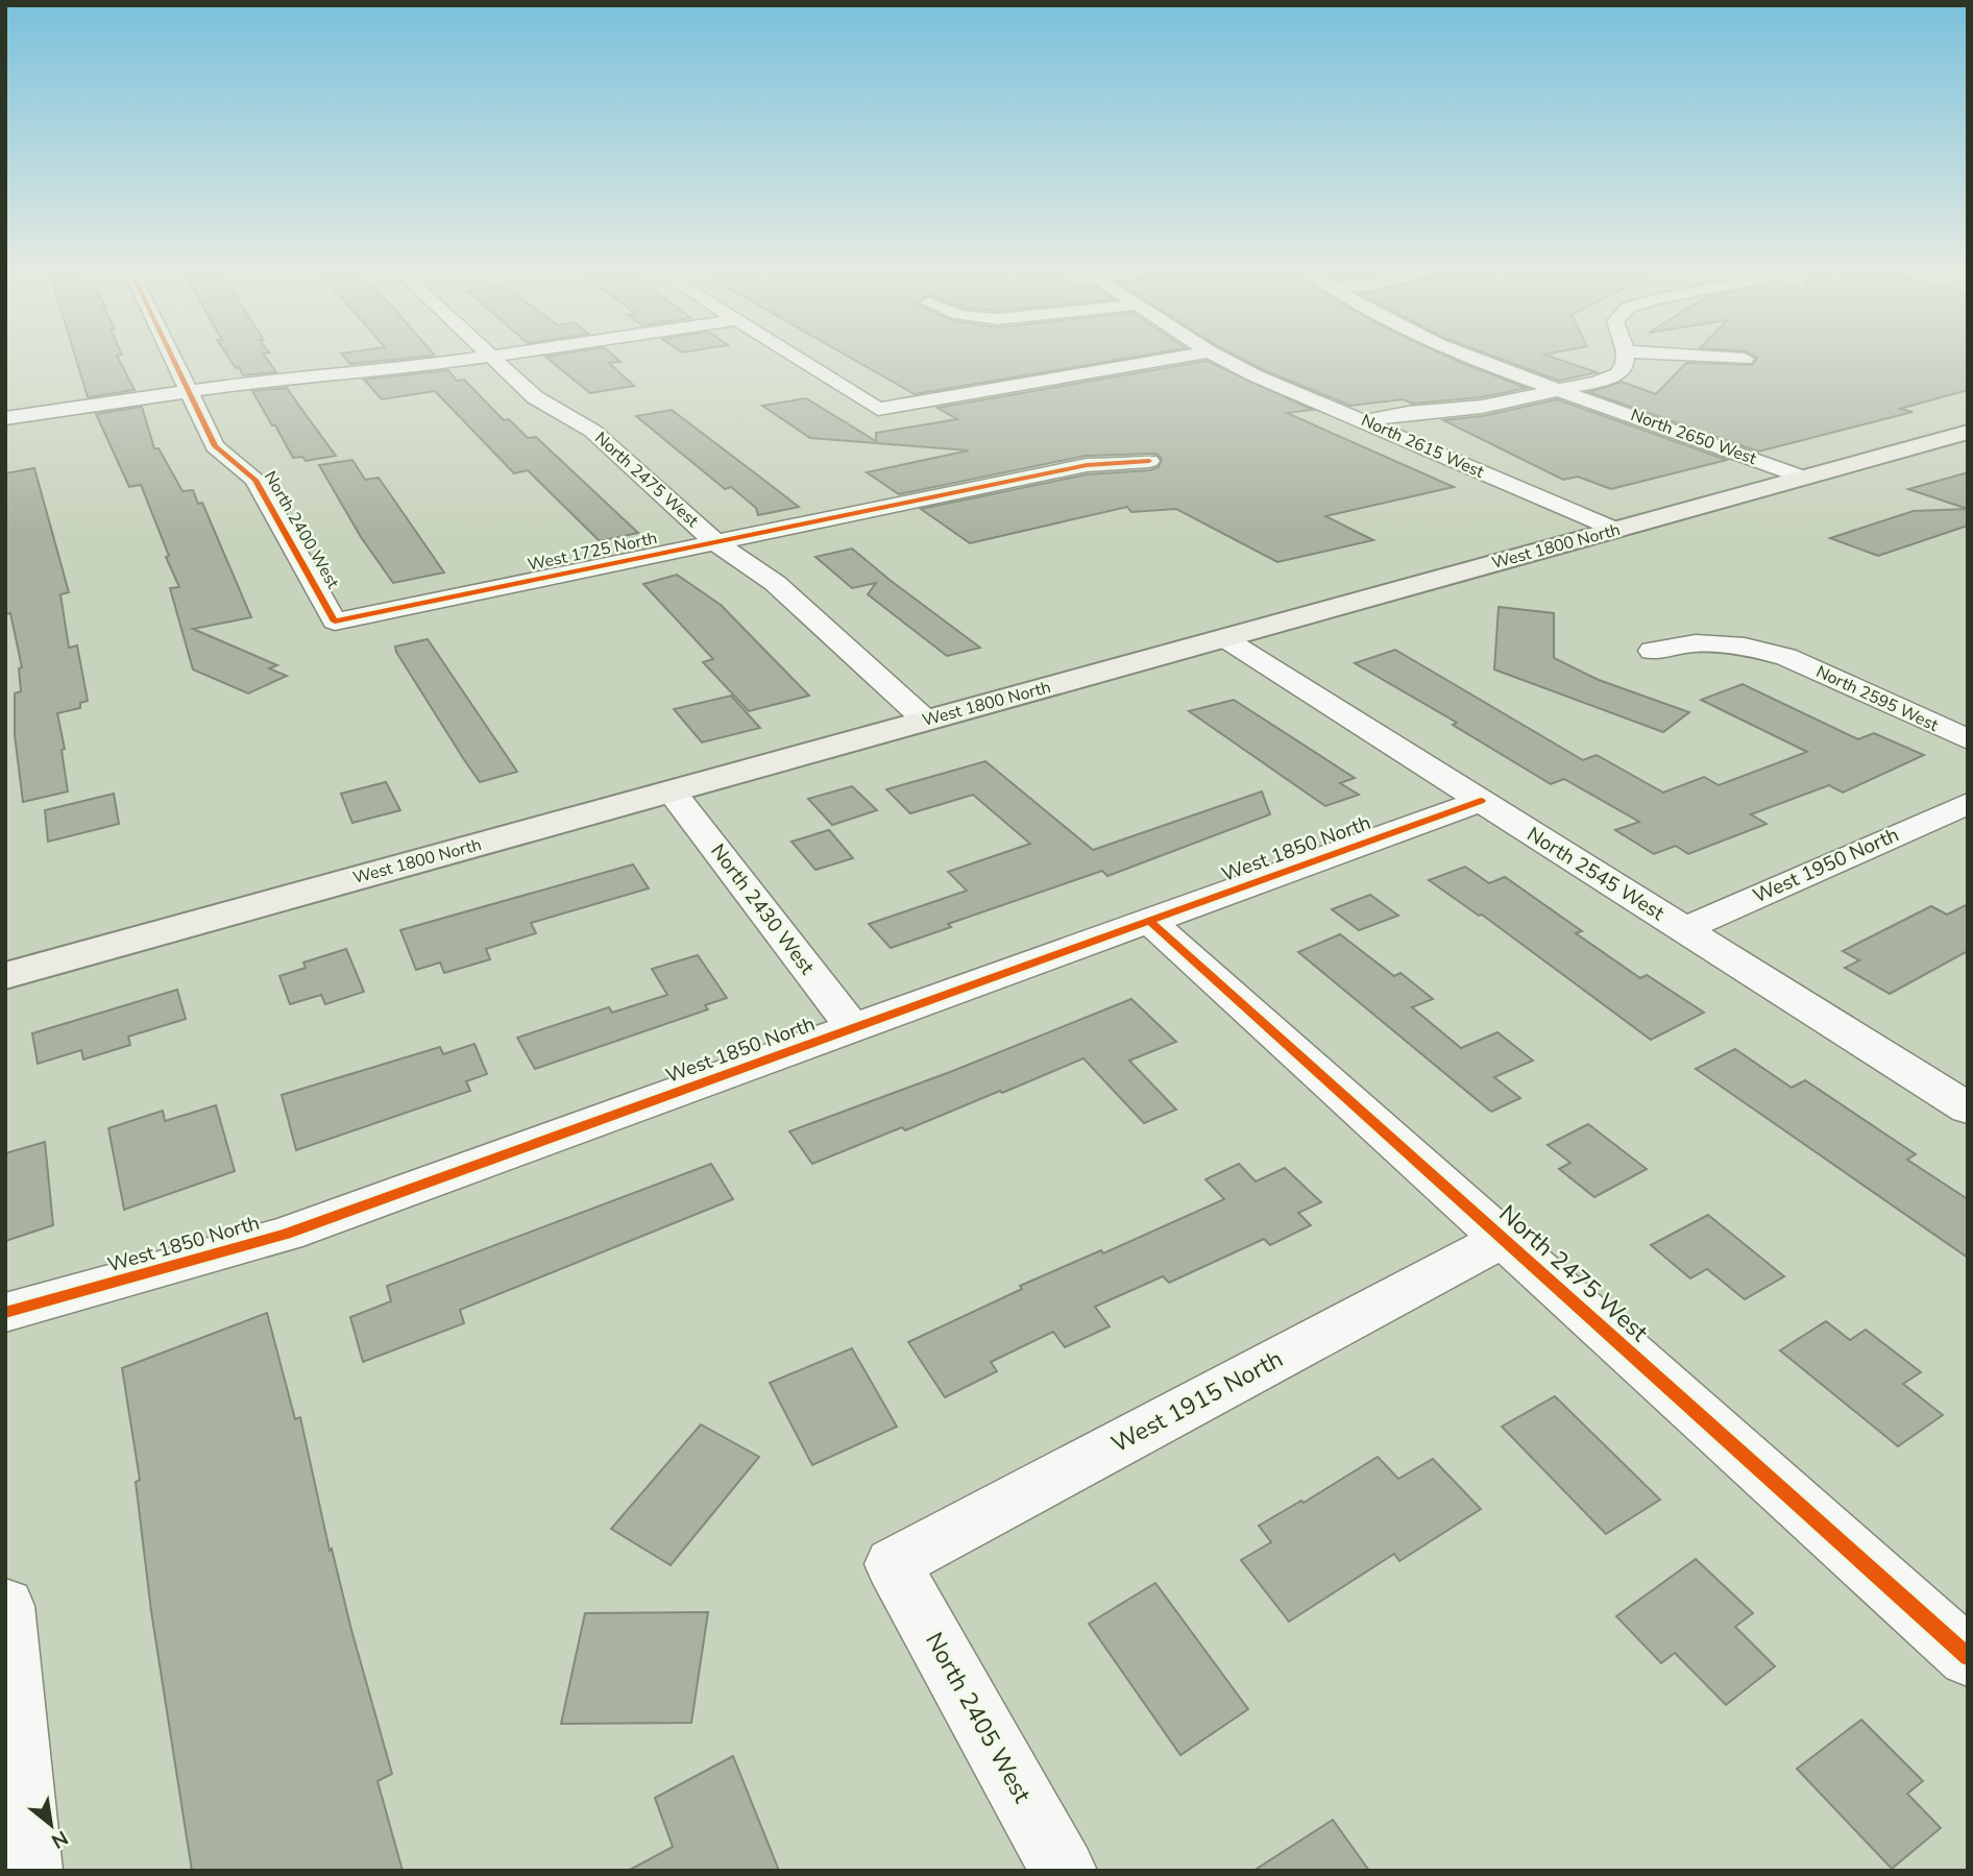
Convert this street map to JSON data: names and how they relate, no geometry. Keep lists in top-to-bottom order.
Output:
{
  "streets": {
    "main road": ["West 1800 North"],
    "street": [
      "North 2650 West",
      "North 2615 West",
      "North 2475 West",
      "North 2400 West",
      "West 1725 North",
      "North 2595 West",
      "West 1850 North",
      "West 1950 North",
      "North 2545 West",
      "North 2430 West",
      "West 1915 North",
      "North 2405 West"
    ]
  },
  "crossings": [
    ["North 2650 West", "West 1800 North"],
    ["North 2615 West", "West 1800 North"],
    ["North 2475 West", "West 1800 North"],
    ["North 2475 West", "West 1725 North"],
    ["North 2475 West", "West 1850 North"],
    ["North 2475 West", "West 1915 North"],
    ["North 2400 West", "West 1725 North"],
    ["West 1800 North", "North 2545 West"],
    ["West 1800 North", "North 2430 West"],
    ["West 1850 North", "North 2545 West"],
    ["West 1850 North", "North 2430 West"],
    ["West 1950 North", "North 2545 West"],
    ["West 1915 North", "North 2405 West"]
  ],
  "north": "bottom right"
}
